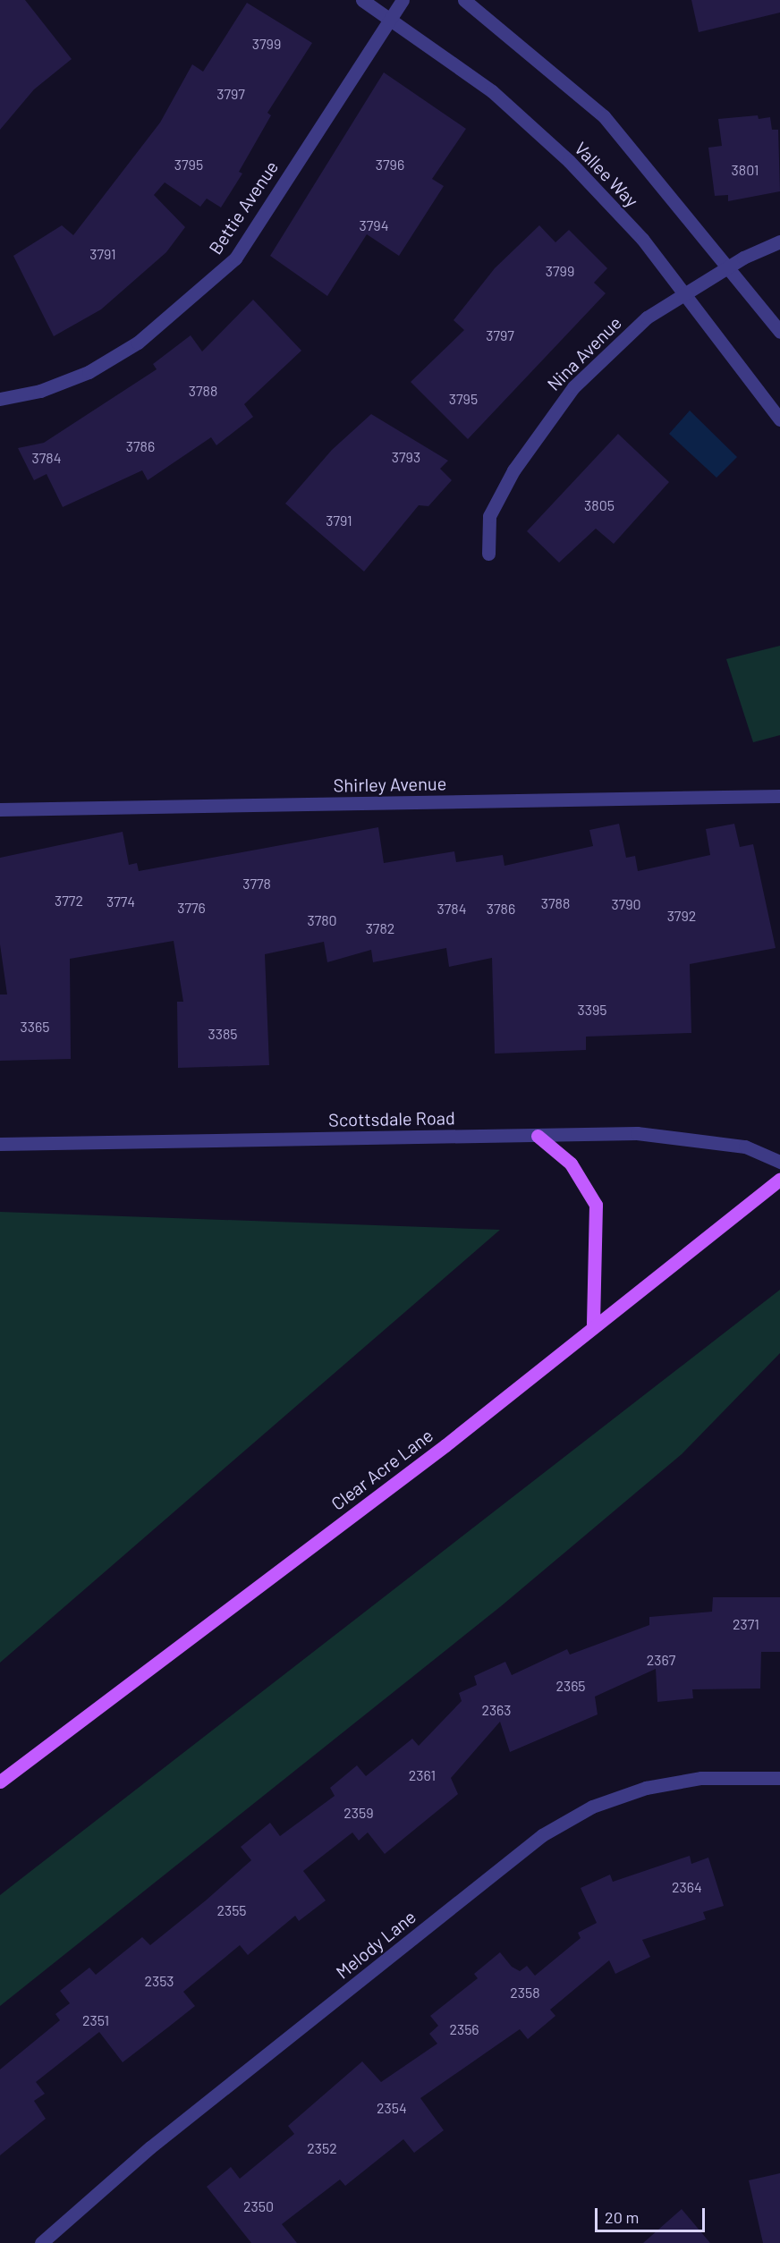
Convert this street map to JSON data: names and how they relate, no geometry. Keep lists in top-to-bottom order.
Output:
{
  "streets": {
    "main road": ["Clear Acre Lane"],
    "street": [
      "Vallee Way",
      "Bettie Avenue",
      "Nina Avenue",
      "Shirley Avenue",
      "Scottsdale Road",
      "Melody Lane"
    ]
  },
  "crossings": [
    ["Vallee Way", "Bettie Avenue"],
    ["Vallee Way", "Nina Avenue"]
  ],
  "house_numbers": [
    "3799",
    "3797",
    "3795",
    "3796",
    "3801",
    "3794",
    "3791",
    "3799",
    "3797",
    "3788",
    "3795",
    "3786",
    "3793",
    "3784",
    "3805",
    "3791",
    "3778",
    "3772",
    "3774",
    "3788",
    "3790",
    "3776",
    "3784",
    "3786",
    "3792",
    "3780",
    "3782",
    "3395",
    "3365",
    "3385",
    "2371",
    "2367",
    "2365",
    "2363",
    "2361",
    "2359",
    "2364",
    "2355",
    "2353",
    "2358",
    "2351",
    "2356",
    "2354",
    "2352",
    "2350"
  ],
  "scale_bar": "20 m"
}
